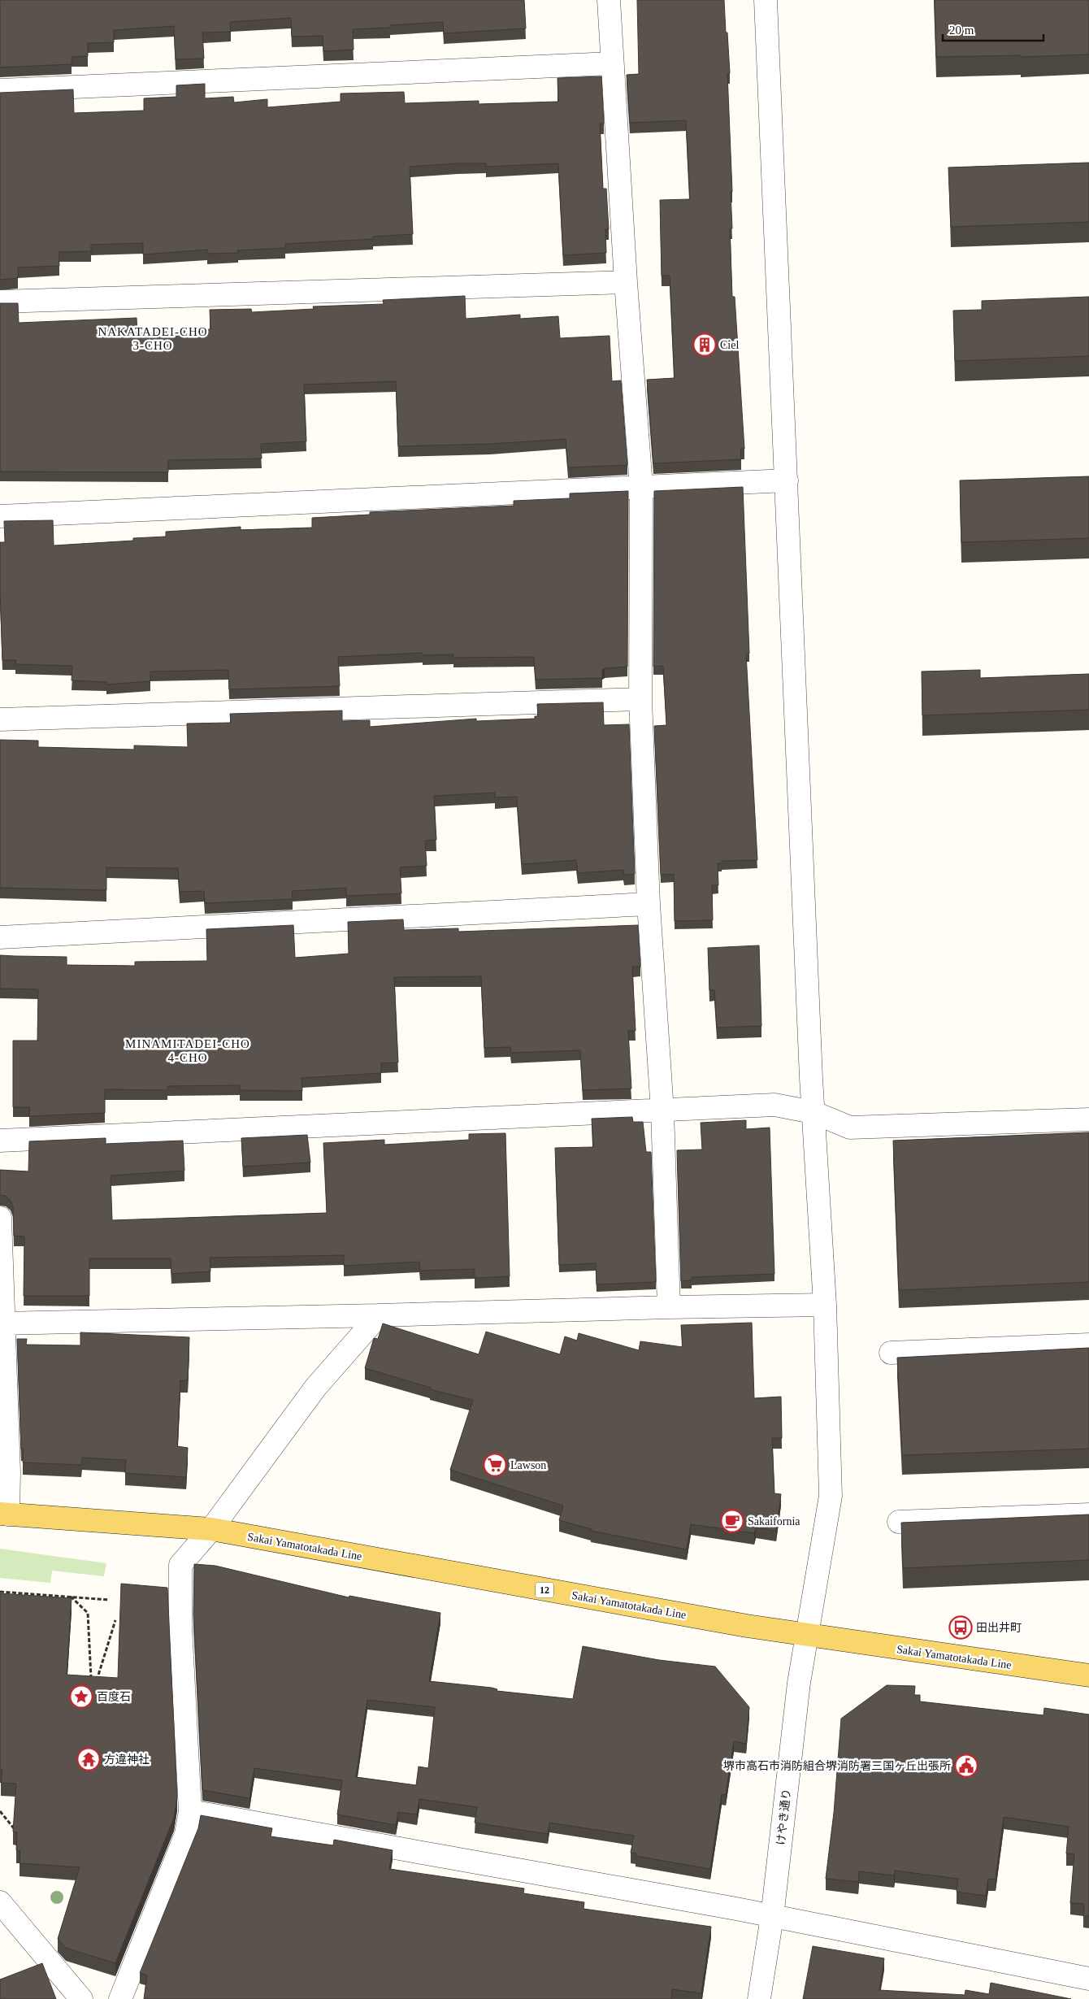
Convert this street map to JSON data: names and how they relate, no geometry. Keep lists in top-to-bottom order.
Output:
{
  "streets": {
    "main road": ["Sakai Yamatotakada Line", "12"],
    "street": ["けやき通り"]
  },
  "crossings": [
    ["Sakai Yamatotakada Line", "けやき通り"]
  ],
  "districts": ["NAKATADEI-CHO 3-CHO", "MINAMITADEI-CHO 4-CHO"],
  "places": {
    "building": ["Ciel"],
    "supermarket": ["Lawson"],
    "cafe": ["Sakaifornia"],
    "bus stop": ["田出井町"],
    "place": ["百度石"],
    "temple": ["方違神社"],
    "public building": ["堺市高石市消防組合堺消防署三国ヶ丘出張所"]
  },
  "scale_bar": "20 m"
}
